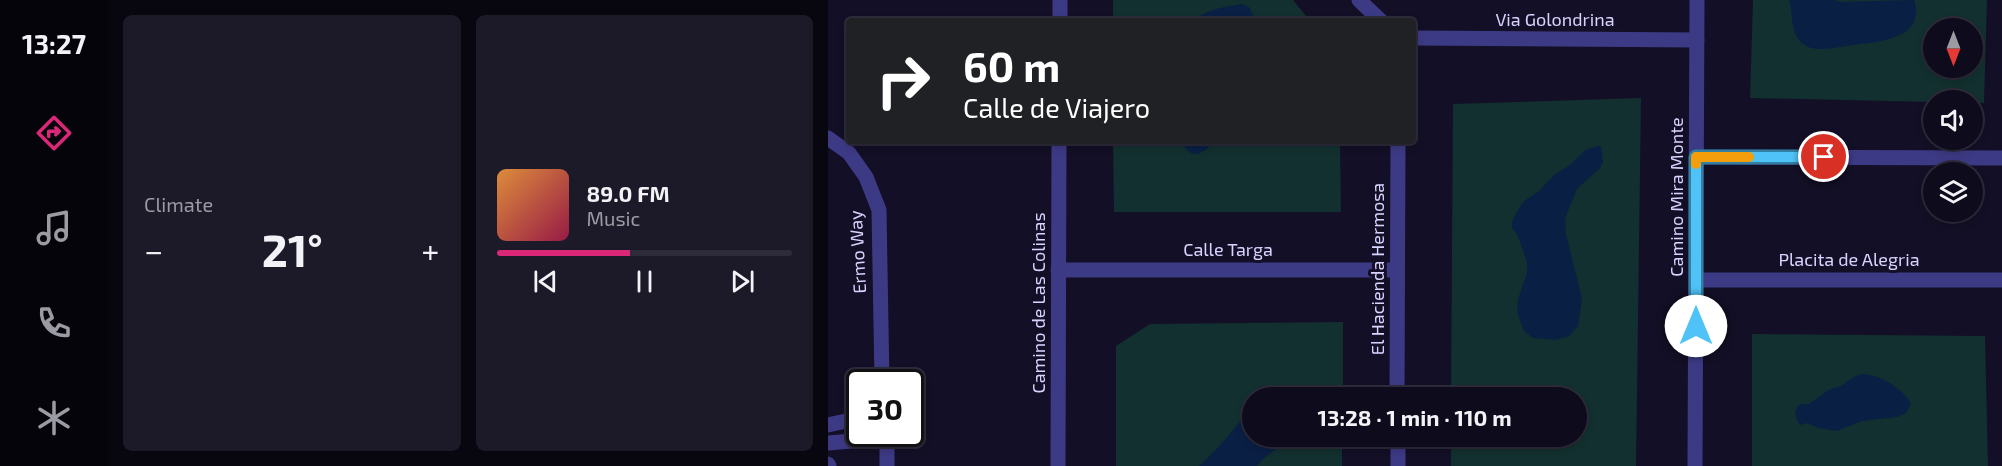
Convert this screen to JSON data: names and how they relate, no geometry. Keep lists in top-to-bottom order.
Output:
{
  "streets": {
    "street": [
      "Via Golondrina",
      "Camino Mira Monte",
      "Calle Targa",
      "Ermo Way",
      "Placita de Alegria",
      "El Hacienda Hermosa",
      "Camino de Las Colinas"
    ]
  },
  "crossings": [
    ["Via Golondrina", "Camino Mira Monte"],
    ["Camino Mira Monte", "Placita de Alegria"],
    ["Calle Targa", "El Hacienda Hermosa"],
    ["Calle Targa", "Camino de Las Colinas"]
  ],
  "north": "bottom",
  "page": {
    "tabs": "13:27",
    "tile": "Climate",
    "turn": ["60 m", "Calle de Viajero"],
    "song": ["89.0 FM", "Music"],
    "heat": ["−", "21°", "+"],
    "limit": "30",
    "trip": "13:28 · 1 min · 110 m"
  }
}
